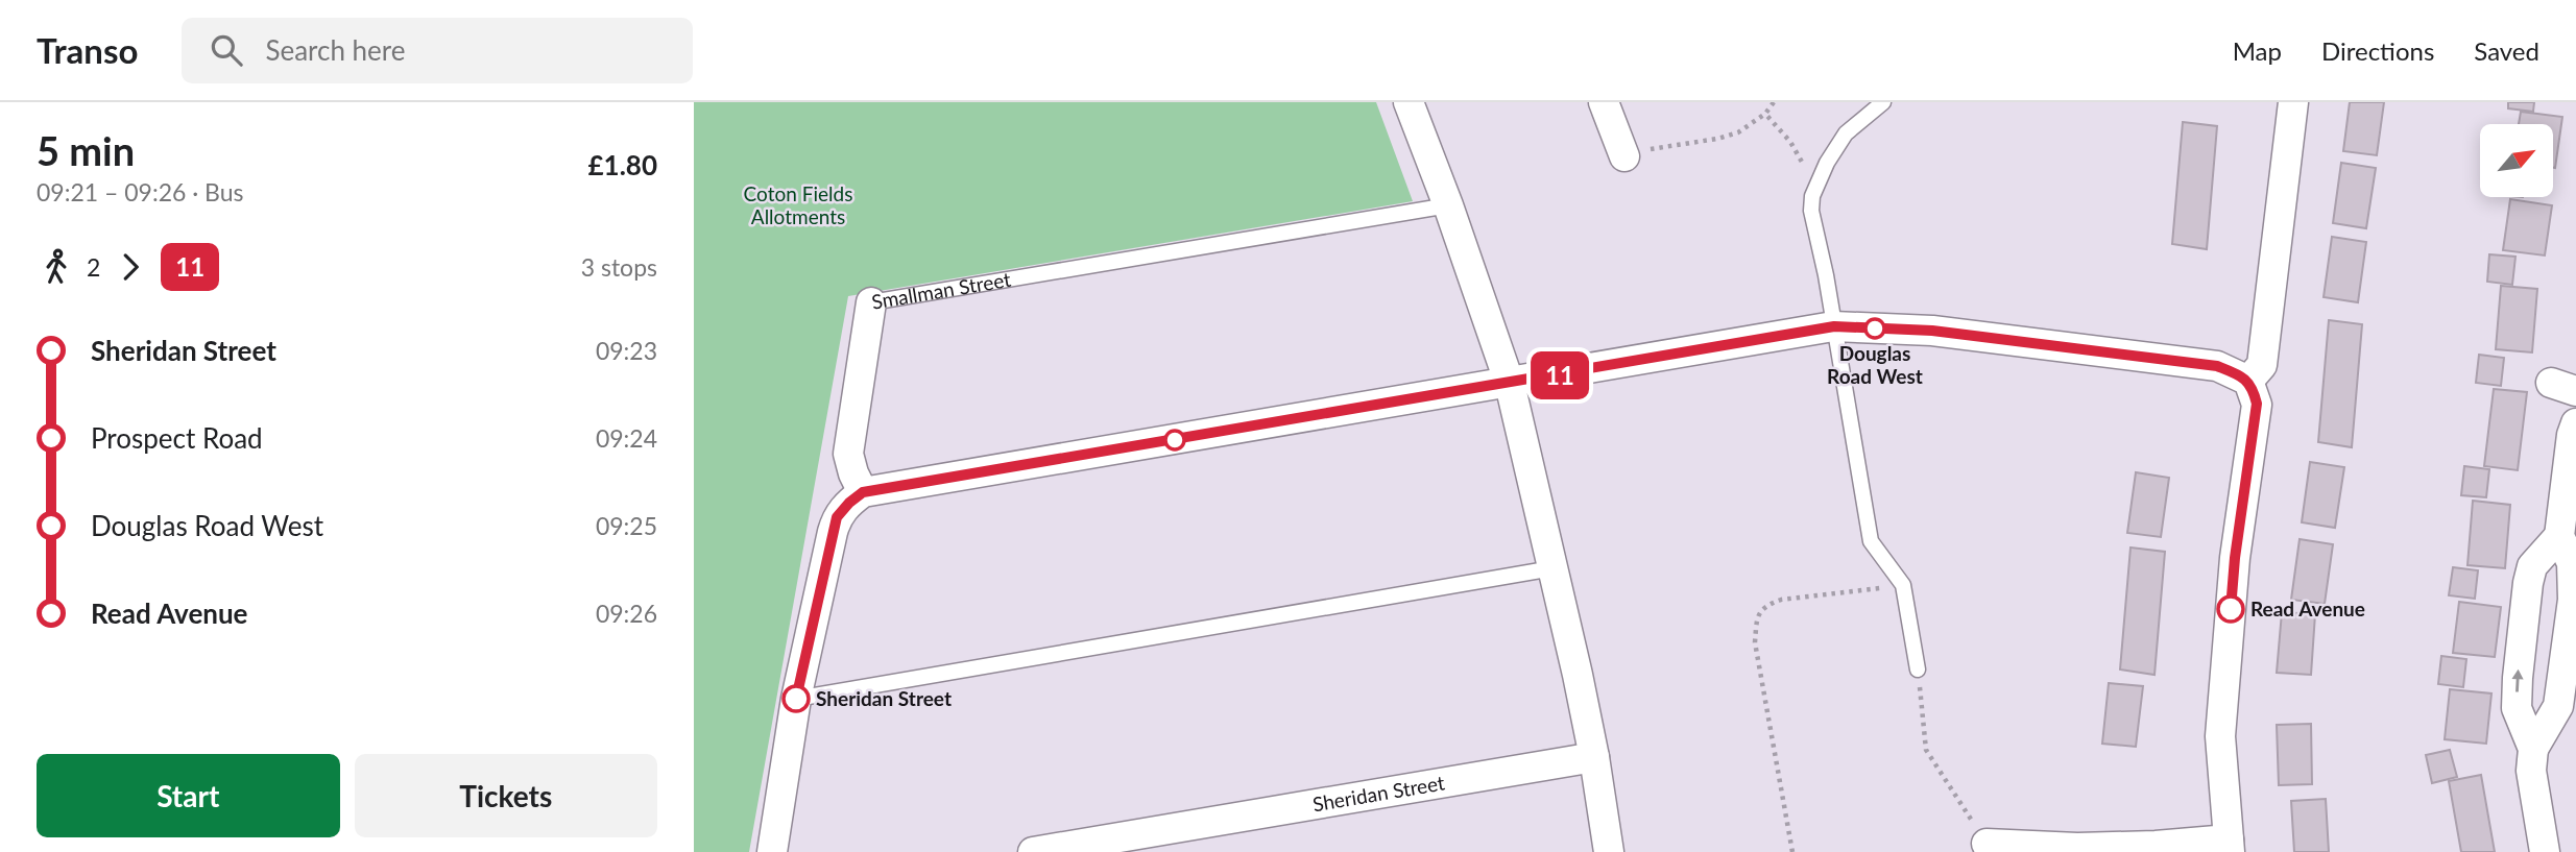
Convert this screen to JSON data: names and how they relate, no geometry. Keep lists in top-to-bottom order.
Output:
{
  "streets": {
    "street": ["Smallman Street", "Sheridan Street"]
  },
  "parks": ["Coton Fields Allotments"],
  "places": ["Douglas Road West", "Read Avenue", "Sheridan Street"],
  "lines": ["bus line 11"],
  "north": "top right",
  "page": {
    "header": "Transo",
    "search": "Search here",
    "nav": ["Map", "Directions", "Saved"],
    "heading": ["5 min", "09:21 – 09:26 · Bus", "£1.80"],
    "on_map": "11",
    "legs": ["2", "11", "3 stops"],
    "list": [
      {
        "name": "Sheridan Street",
        "value": "09:23"
      },
      {
        "name": "Prospect Road",
        "value": "09:24"
      },
      {
        "name": "Douglas Road West",
        "value": "09:25"
      },
      {
        "name": "Read Avenue",
        "value": "09:26"
      }
    ],
    "buttons": ["Start", "Tickets"]
  }
}
